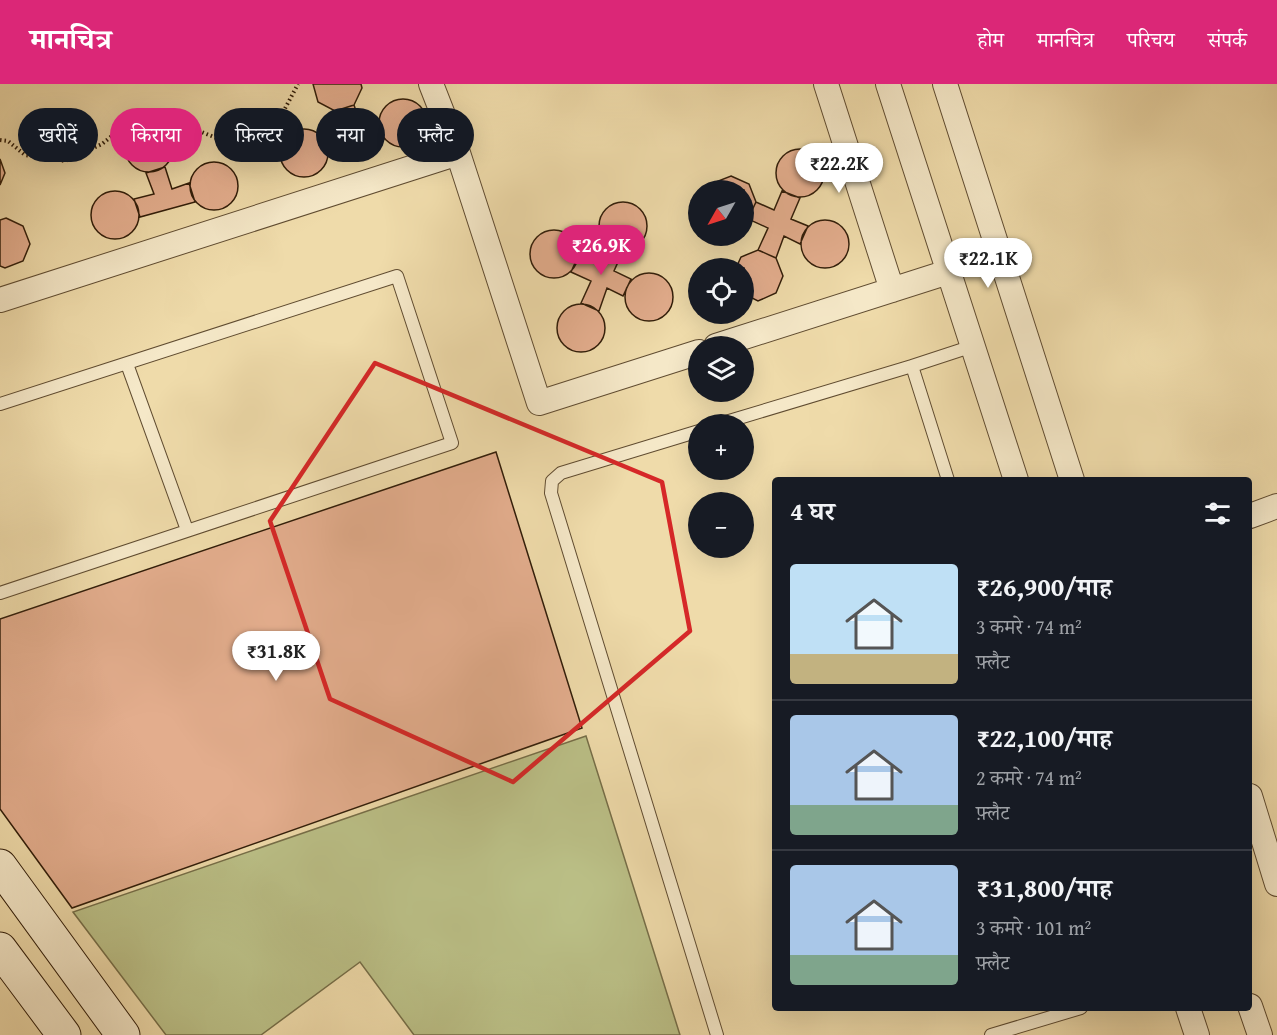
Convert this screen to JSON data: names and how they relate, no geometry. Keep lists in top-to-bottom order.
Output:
{
  "north": "bottom left",
  "page": {
    "header": "मानचित्र",
    "nav": [
      "होम",
      "मानचित्र",
      "परिचय",
      "संपर्क"
    ],
    "chip": [
      "खरीदें",
      "किराया",
      "फ़िल्टर",
      "नया",
      "फ़्लैट"
    ],
    "price": [
      "₹22.2K",
      "₹26.9K",
      "₹22.1K",
      "₹31.8K"
    ],
    "map_buttons": ["+", "−"],
    "heading": "4 घर",
    "list": [
      {
        "name": "₹26,900/माह",
        "note": "3 कमरे · 74 m² · फ़्लैट"
      },
      {
        "name": "₹22,100/माह",
        "note": "2 कमरे · 74 m² · फ़्लैट"
      },
      {
        "name": "₹31,800/माह",
        "note": "3 कमरे · 101 m² · फ़्लैट"
      }
    ]
  }
}
